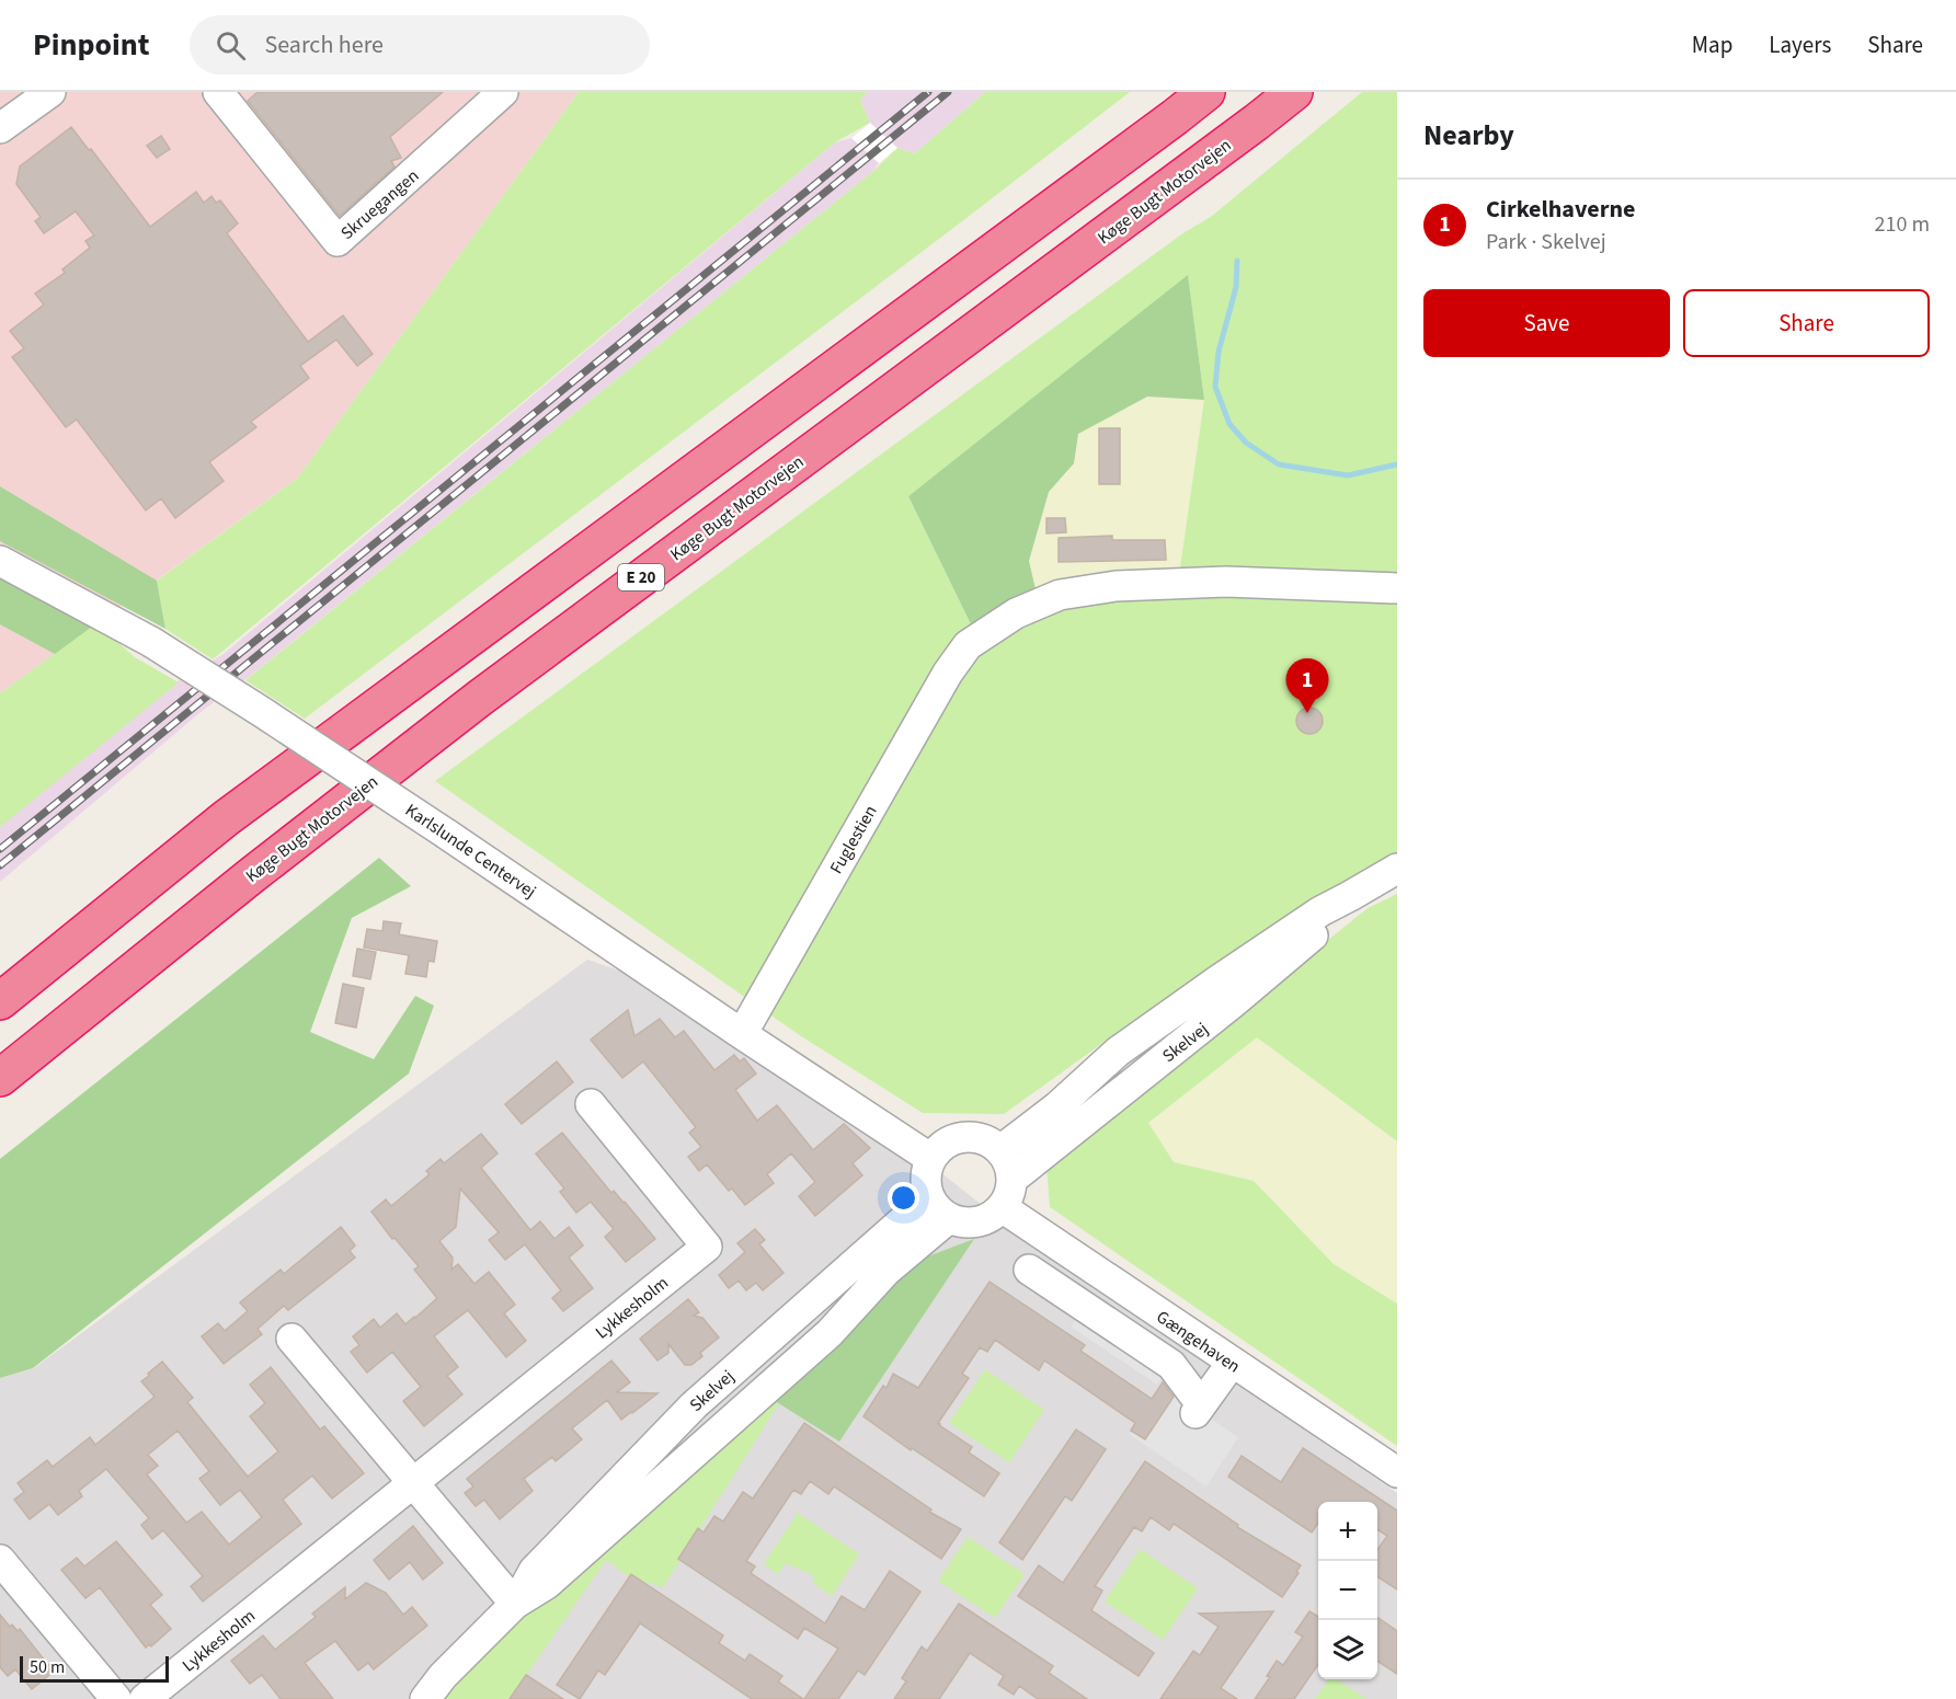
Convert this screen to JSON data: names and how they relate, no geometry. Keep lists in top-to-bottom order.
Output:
{
  "streets": {
    "highway": ["Køge Bugt Motorvejen", "E 20"],
    "street": [
      "Skruegangen",
      "Fuglestien",
      "Karlslunde Centervej",
      "Skelvej",
      "Lykkesholm",
      "Gængehaven"
    ]
  },
  "crossings": [
    ["Fuglestien", "Karlslunde Centervej"],
    ["Karlslunde Centervej", "Skelvej"],
    ["Karlslunde Centervej", "Gængehaven"],
    ["Skelvej", "Gængehaven"]
  ],
  "scale_bar": "50 m",
  "page": {
    "header": "Pinpoint",
    "search": "Search here",
    "nav": ["Map", "Layers", "Share"],
    "heading": "Nearby",
    "list": [
      {
        "mark": "1",
        "name": "Cirkelhaverne",
        "note": "Park · Skelvej",
        "value": "210 m"
      }
    ],
    "buttons": ["Save", "Share"],
    "pins": "1",
    "map_buttons": ["+", "−"],
    "scale": "50 m"
  }
}
